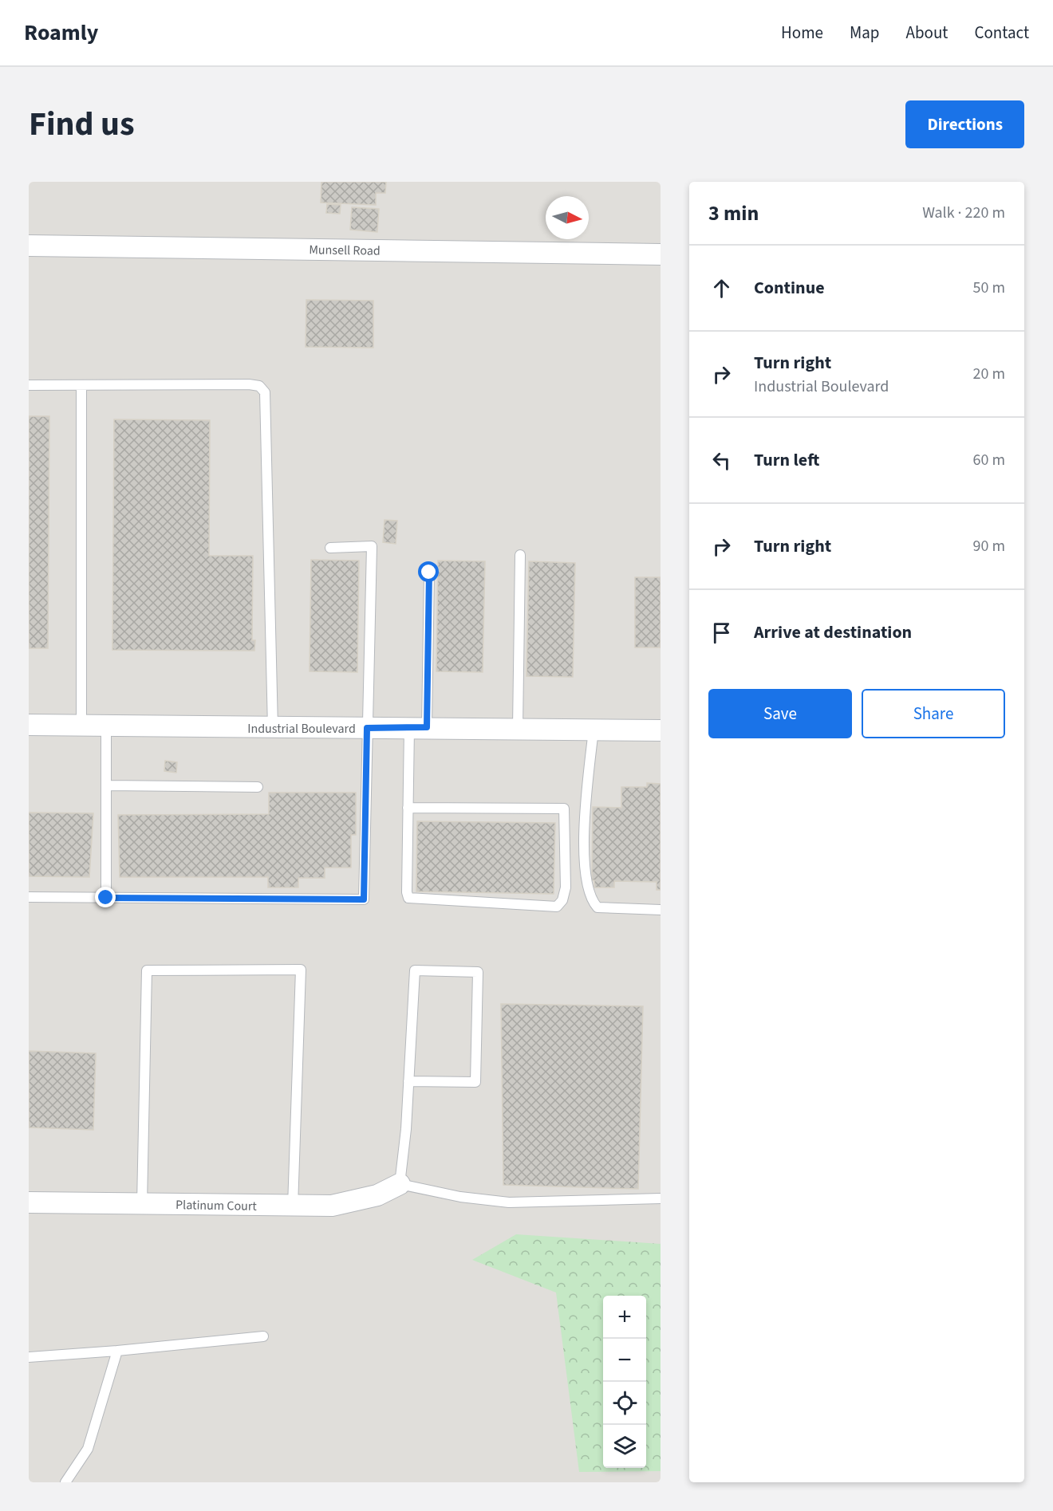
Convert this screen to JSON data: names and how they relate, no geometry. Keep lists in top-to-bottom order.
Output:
{
  "streets": {
    "street": ["Munsell Road", "Industrial Boulevard", "Platinum Court"]
  },
  "north": "right",
  "page": {
    "header": "Roamly",
    "nav": [
      "Home",
      "Map",
      "About",
      "Contact"
    ],
    "title": "Find us",
    "buttons": [
      "Directions",
      ["Save", "Share"]
    ],
    "heading": ["3 min", "Walk · 220 m"],
    "list": [
      ["Continue", "50 m"],
      ["Turn right", "Industrial Boulevard", "20 m"],
      ["Turn left", "60 m"],
      ["Turn right", "90 m"],
      "Arrive at destination"
    ],
    "map_buttons": ["+", "−"]
  }
}
